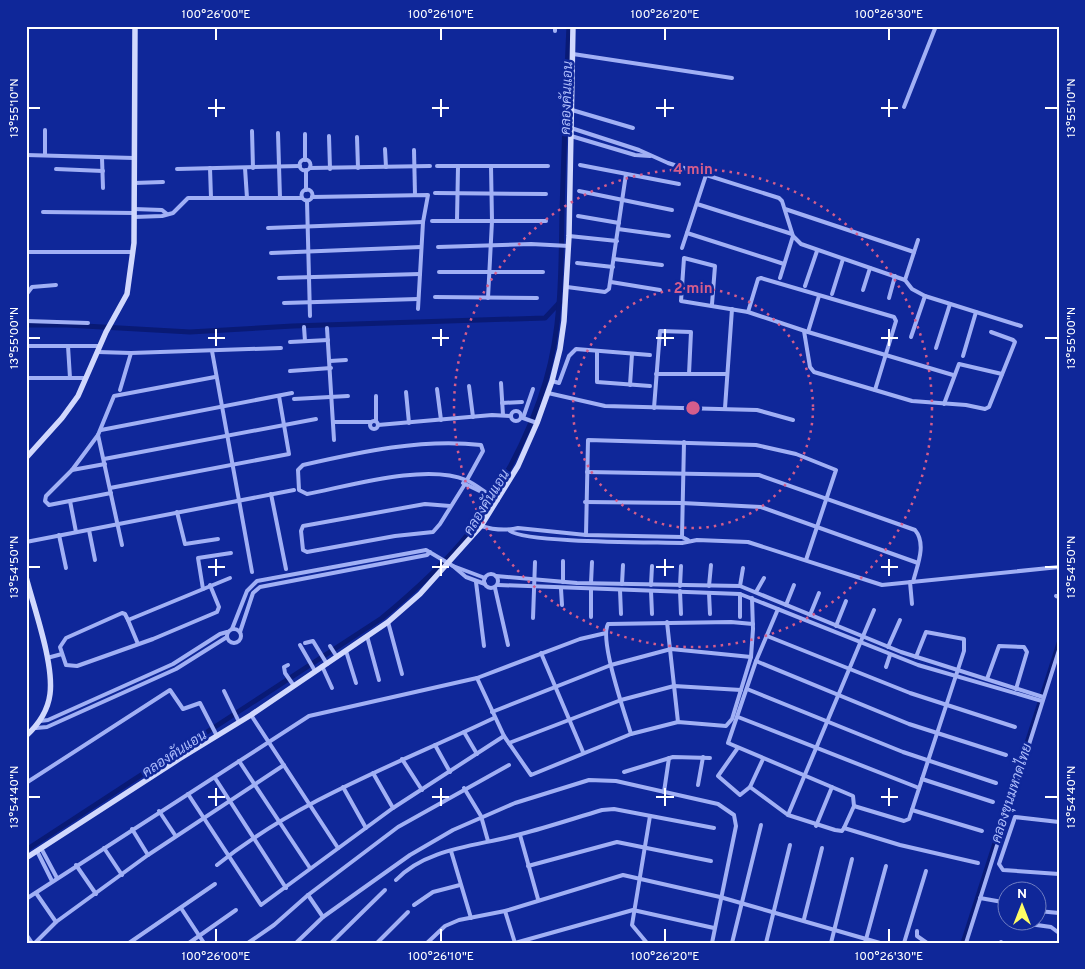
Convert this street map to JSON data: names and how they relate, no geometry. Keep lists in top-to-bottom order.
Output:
{
  "water": ["คลองคันแอน", "คลองขุนมหาดไทย"],
  "north": "top",
  "coordinates": [
    "100°26'00\"E",
    "100°26'10\"E",
    "100°26'20\"E",
    "100°26'30\"E",
    "13°55'10\"N",
    "13°55'00\"N",
    "13°54'50\"N",
    "13°54'40\"N"
  ],
  "rings": ["4 min", "2 min"]
}
